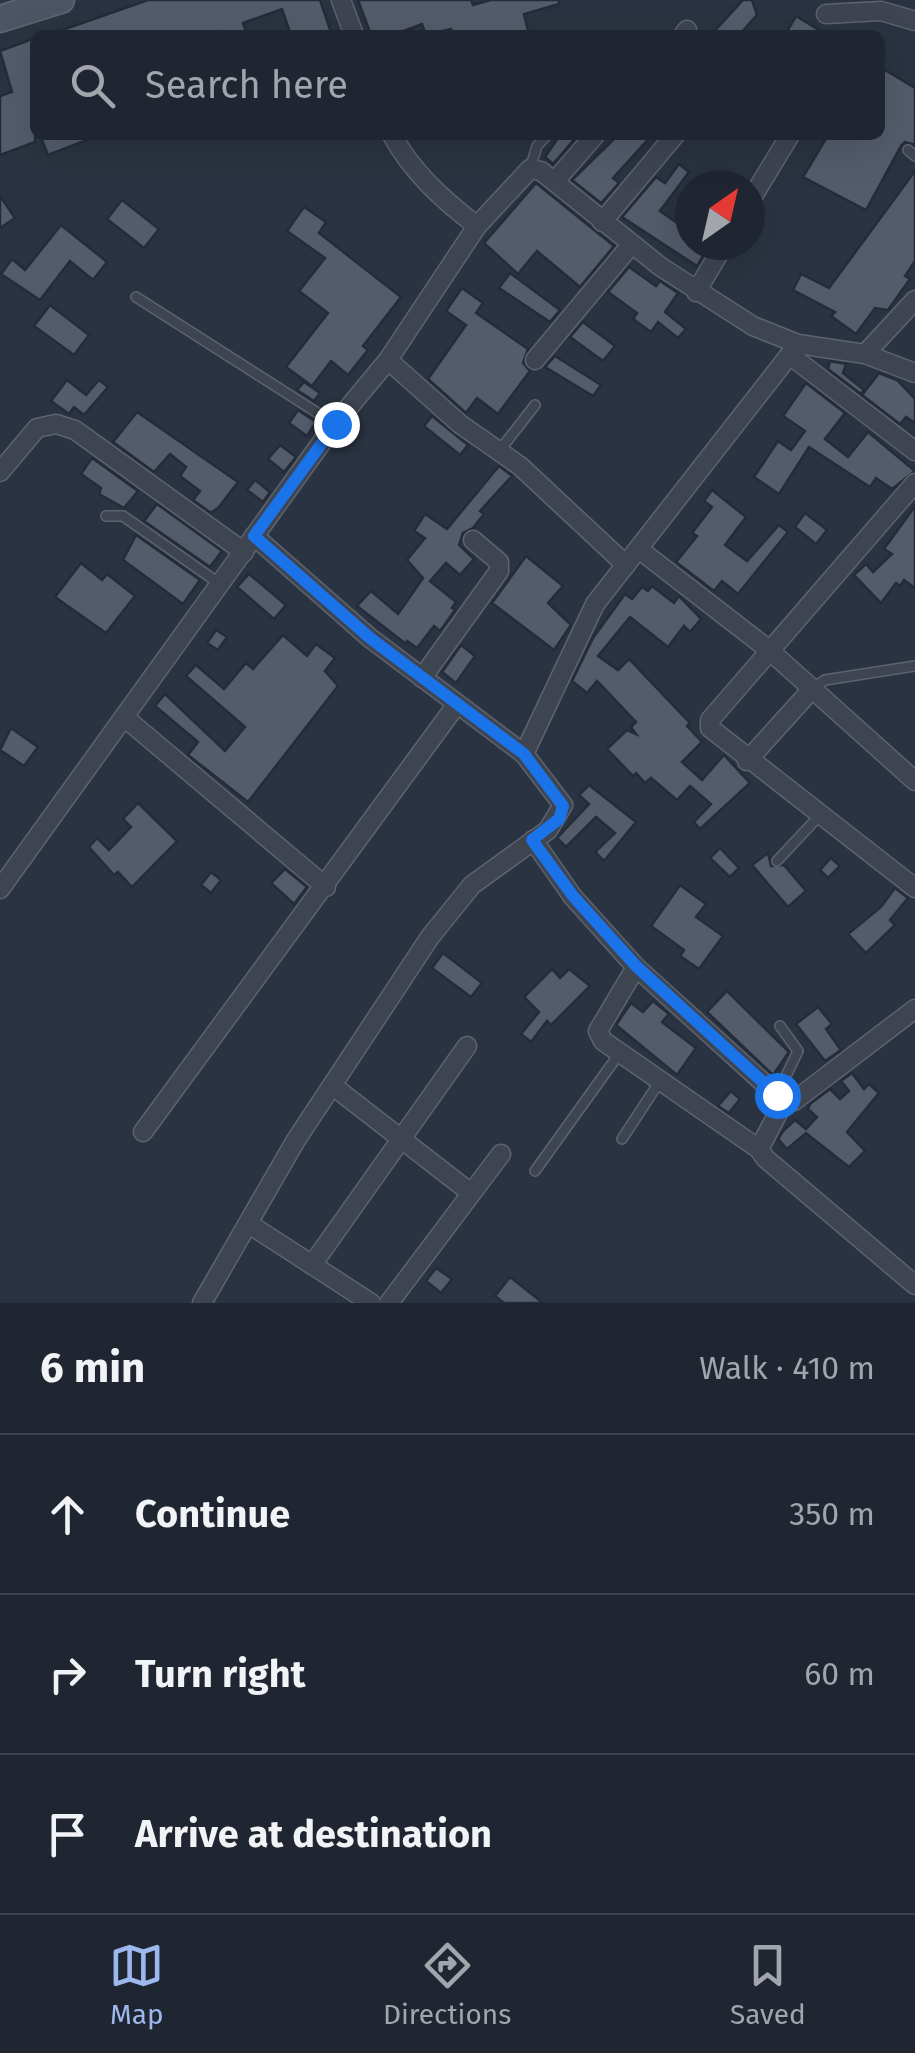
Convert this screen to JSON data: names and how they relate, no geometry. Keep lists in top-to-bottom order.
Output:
{
  "north": "top right",
  "page": {
    "search": "Search here",
    "heading": ["6 min", "Walk · 410 m"],
    "list": [
      ["Continue", "350 m"],
      ["Turn right", "60 m"],
      "Arrive at destination"
    ],
    "nav": ["Map", "Directions", "Saved"]
  }
}
